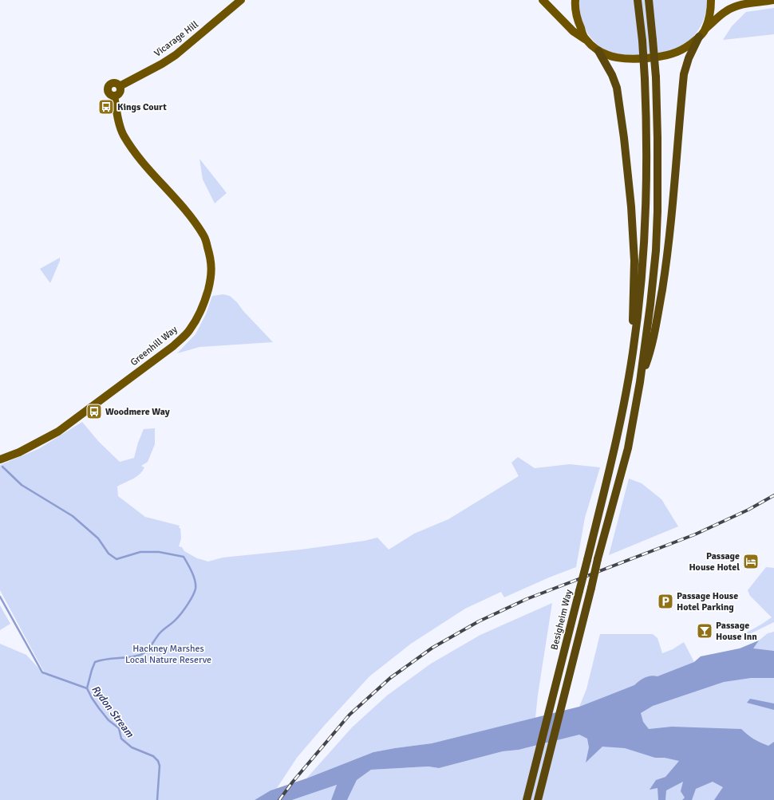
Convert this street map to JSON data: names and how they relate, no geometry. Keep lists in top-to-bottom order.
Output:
{
  "streets": {
    "highway": ["Besigheim Way"],
    "main road": ["Vicarage Hill", "Greenhill Way"]
  },
  "crossings": [
    ["Vicarage Hill", "Greenhill Way"]
  ],
  "water": ["Rydon Stream"],
  "parks": ["Hackney Marshes Local Nature Reserve"],
  "places": {
    "bus stop": ["Kings Court", "Woodmere Way"],
    "hotel": ["Passage House Hotel"],
    "parking": ["Passage House Hotel Parking"],
    "bar": ["Passage House Inn"]
  }
}
